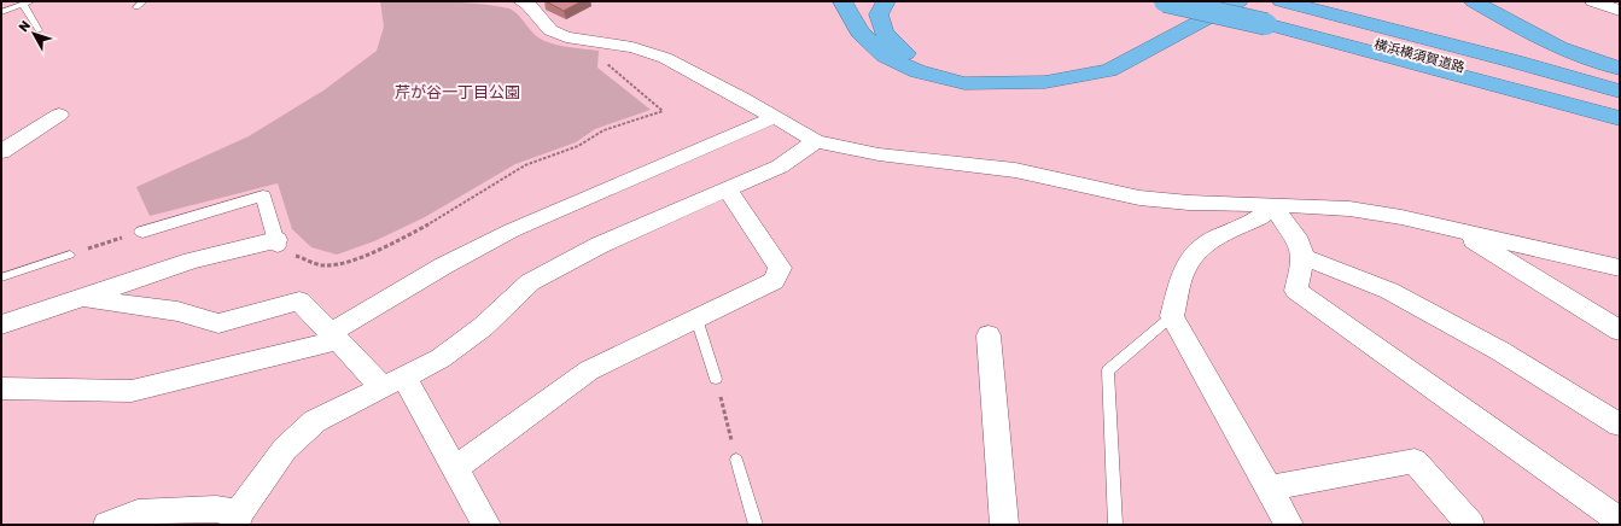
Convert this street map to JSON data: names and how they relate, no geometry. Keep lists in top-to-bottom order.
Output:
{
  "streets": {
    "highway": ["横浜横須賀道路"]
  },
  "parks": ["芹が谷一丁目公園"],
  "north": "top left"
}
